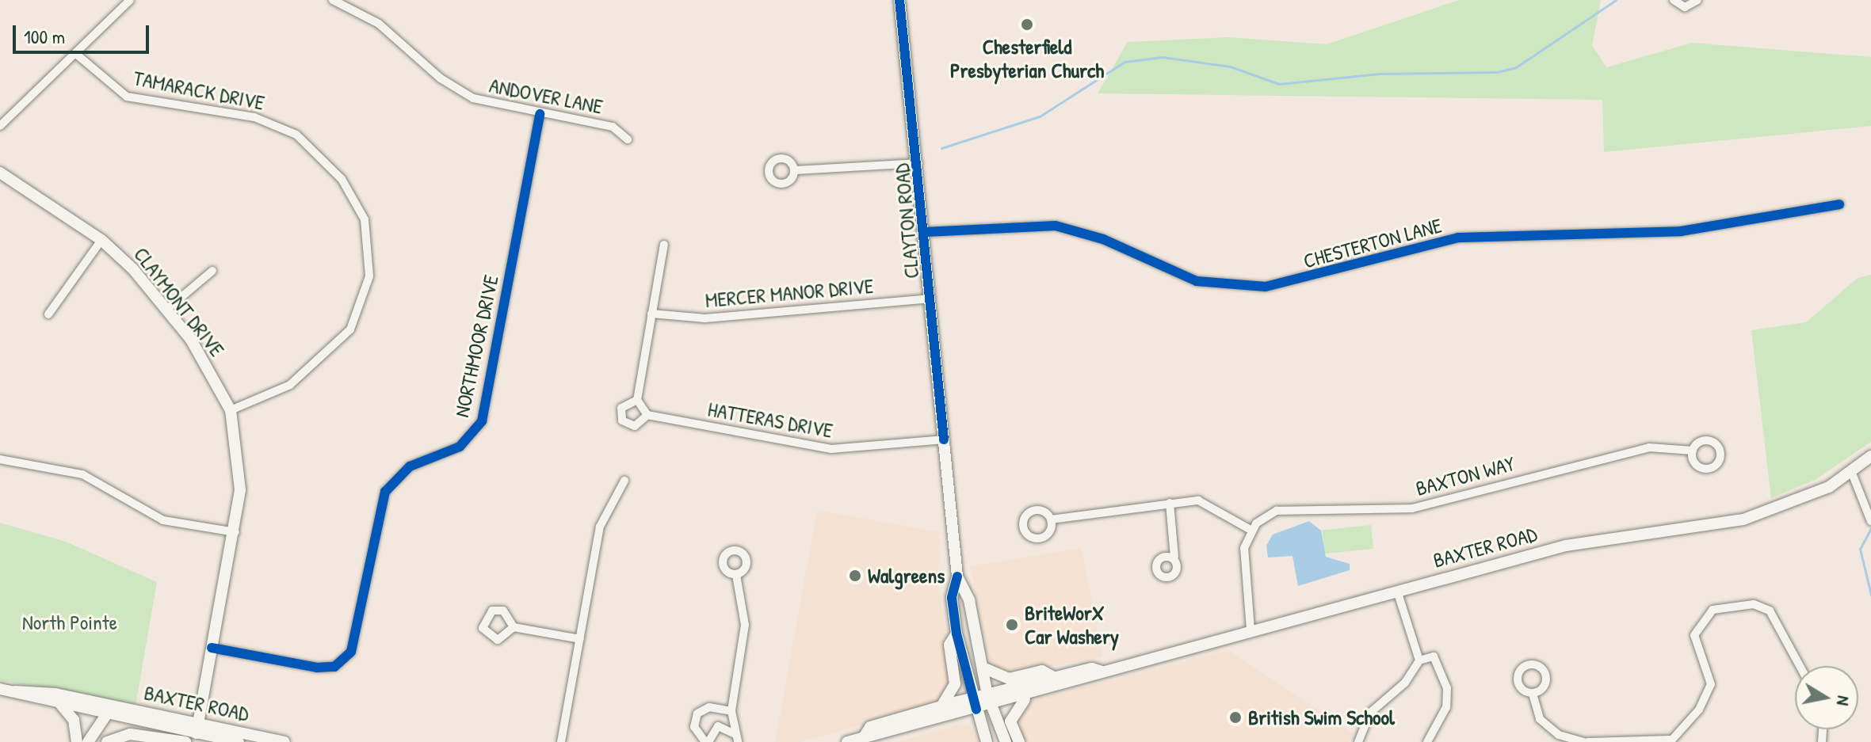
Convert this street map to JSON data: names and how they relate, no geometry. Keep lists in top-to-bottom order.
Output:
{
  "streets": {
    "main road": ["CLAYTON ROAD", "CLAYMONT DRIVE", "BAXTER ROAD"],
    "street": [
      "TAMARACK DRIVE",
      "ANDOVER LANE",
      "CHESTERTON LANE",
      "MERCER MANOR DRIVE",
      "NORTHMOOR DRIVE",
      "HATTERAS DRIVE",
      "BAXTON WAY"
    ]
  },
  "crossings": [
    ["TAMARACK DRIVE", "CLAYMONT DRIVE"],
    ["ANDOVER LANE", "NORTHMOOR DRIVE"],
    ["CLAYTON ROAD", "CHESTERTON LANE"],
    ["CLAYTON ROAD", "MERCER MANOR DRIVE"],
    ["CLAYTON ROAD", "HATTERAS DRIVE"],
    ["CLAYTON ROAD", "BAXTER ROAD"],
    ["CLAYMONT DRIVE", "NORTHMOOR DRIVE"],
    ["CLAYMONT DRIVE", "BAXTER ROAD"]
  ],
  "parks": ["North Pointe"],
  "places": [
    "Chesterfield Presbyterian Church",
    "Walgreens",
    "BriteWorX Car Washery",
    "British Swim School"
  ],
  "scale_bar": "100 m",
  "north": "right"
}
